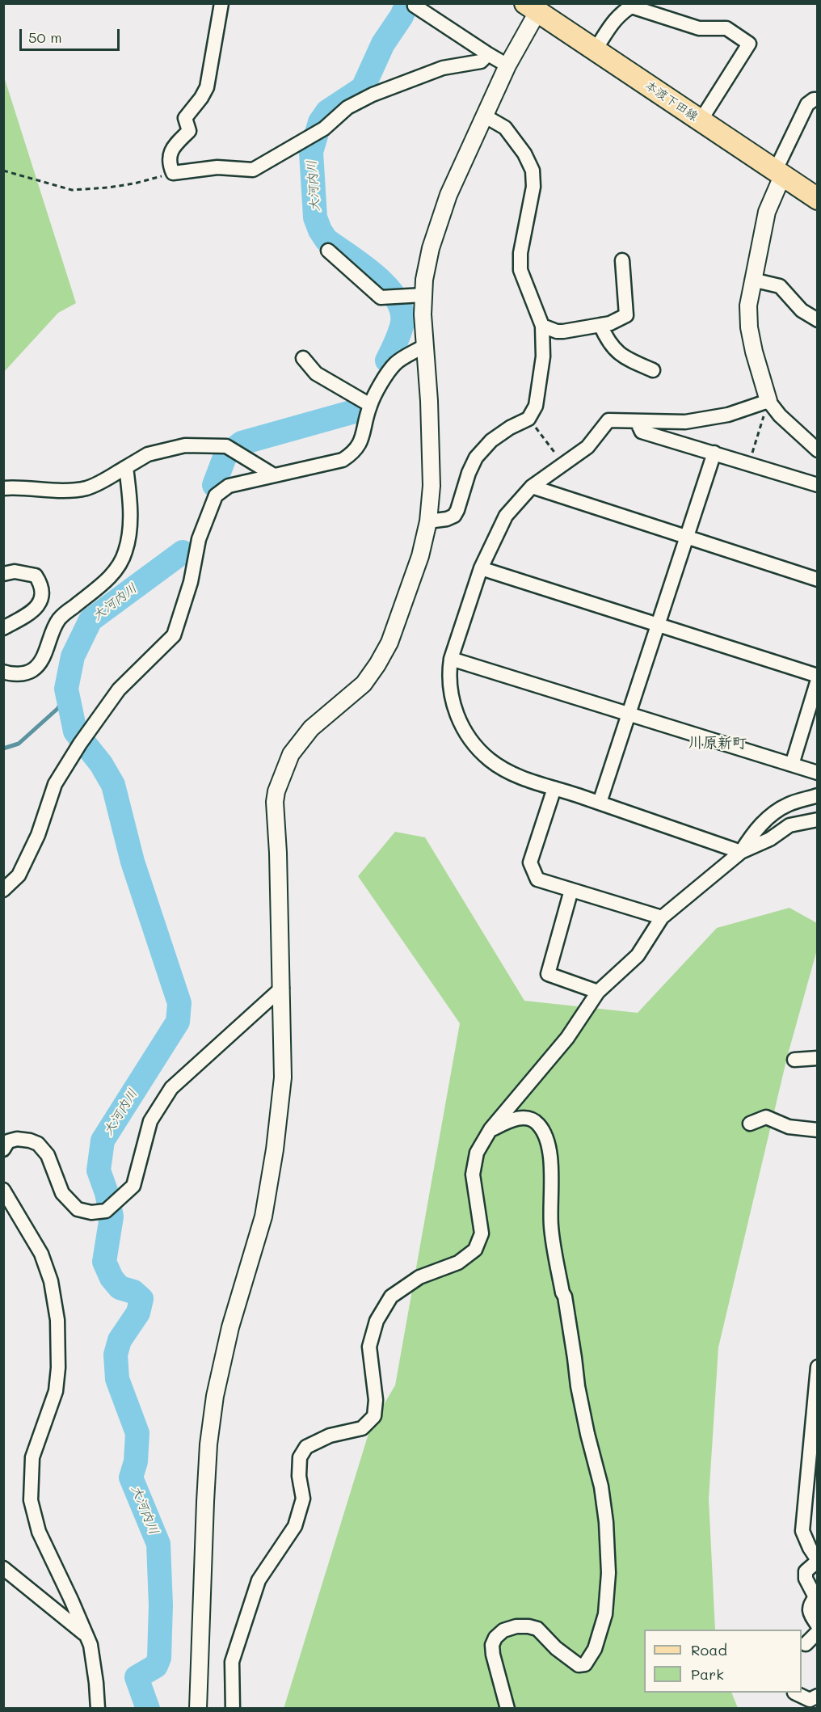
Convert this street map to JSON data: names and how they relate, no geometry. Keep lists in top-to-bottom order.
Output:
{
  "streets": {
    "main road": ["本渡下田線"]
  },
  "districts": ["川原新町"],
  "water": ["大河内川"],
  "legend": ["Road", "Park"],
  "scale_bar": "50 m"
}
